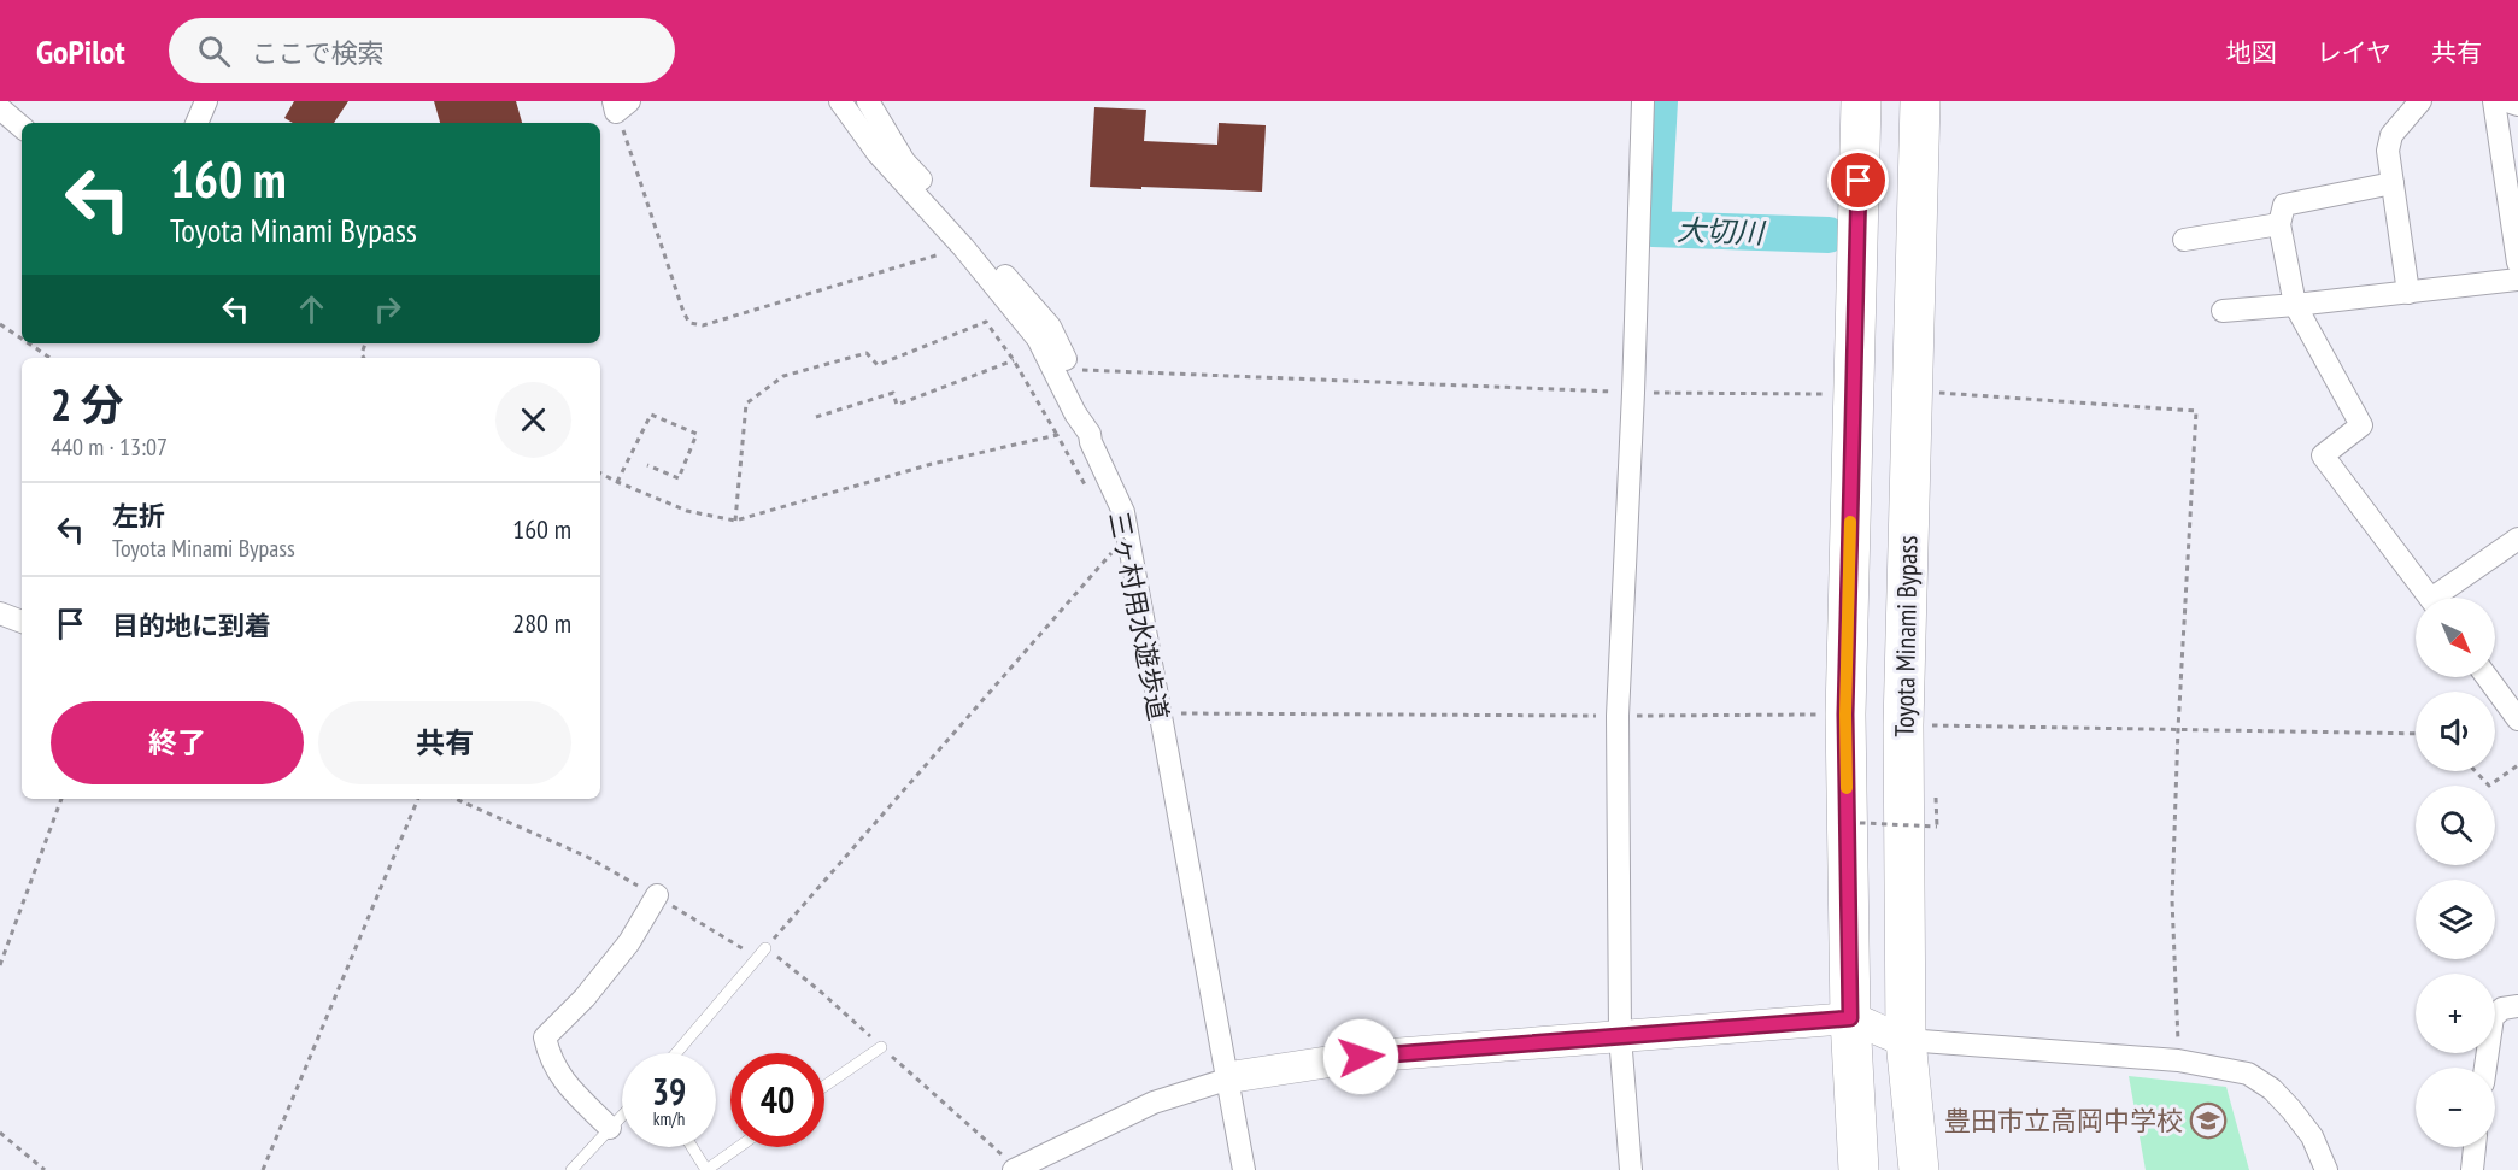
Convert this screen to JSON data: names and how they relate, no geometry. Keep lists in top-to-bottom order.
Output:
{
  "streets": {
    "highway": ["Toyota Minami Bypass"],
    "street": ["三ヶ村用水遊歩道"]
  },
  "water": ["大切川"],
  "places": {
    "school or university": ["豊田市立高岡中学校"]
  },
  "north": "bottom right",
  "page": {
    "header": "GoPilot",
    "search": "ここで検索",
    "nav": ["地図", "レイヤ", "共有"],
    "turn": ["160 m", "Toyota Minami Bypass"],
    "heading": ["2 分", "440 m · 13:07"],
    "list": [
      {
        "name": "左折",
        "note": "Toyota Minami Bypass",
        "value": "160 m"
      },
      {
        "name": "目的地に到着",
        "value": "280 m"
      }
    ],
    "map_buttons": ["+", "−"],
    "buttons": ["終了", "共有"],
    "speed": "39 km/h",
    "limit": "40"
  }
}
